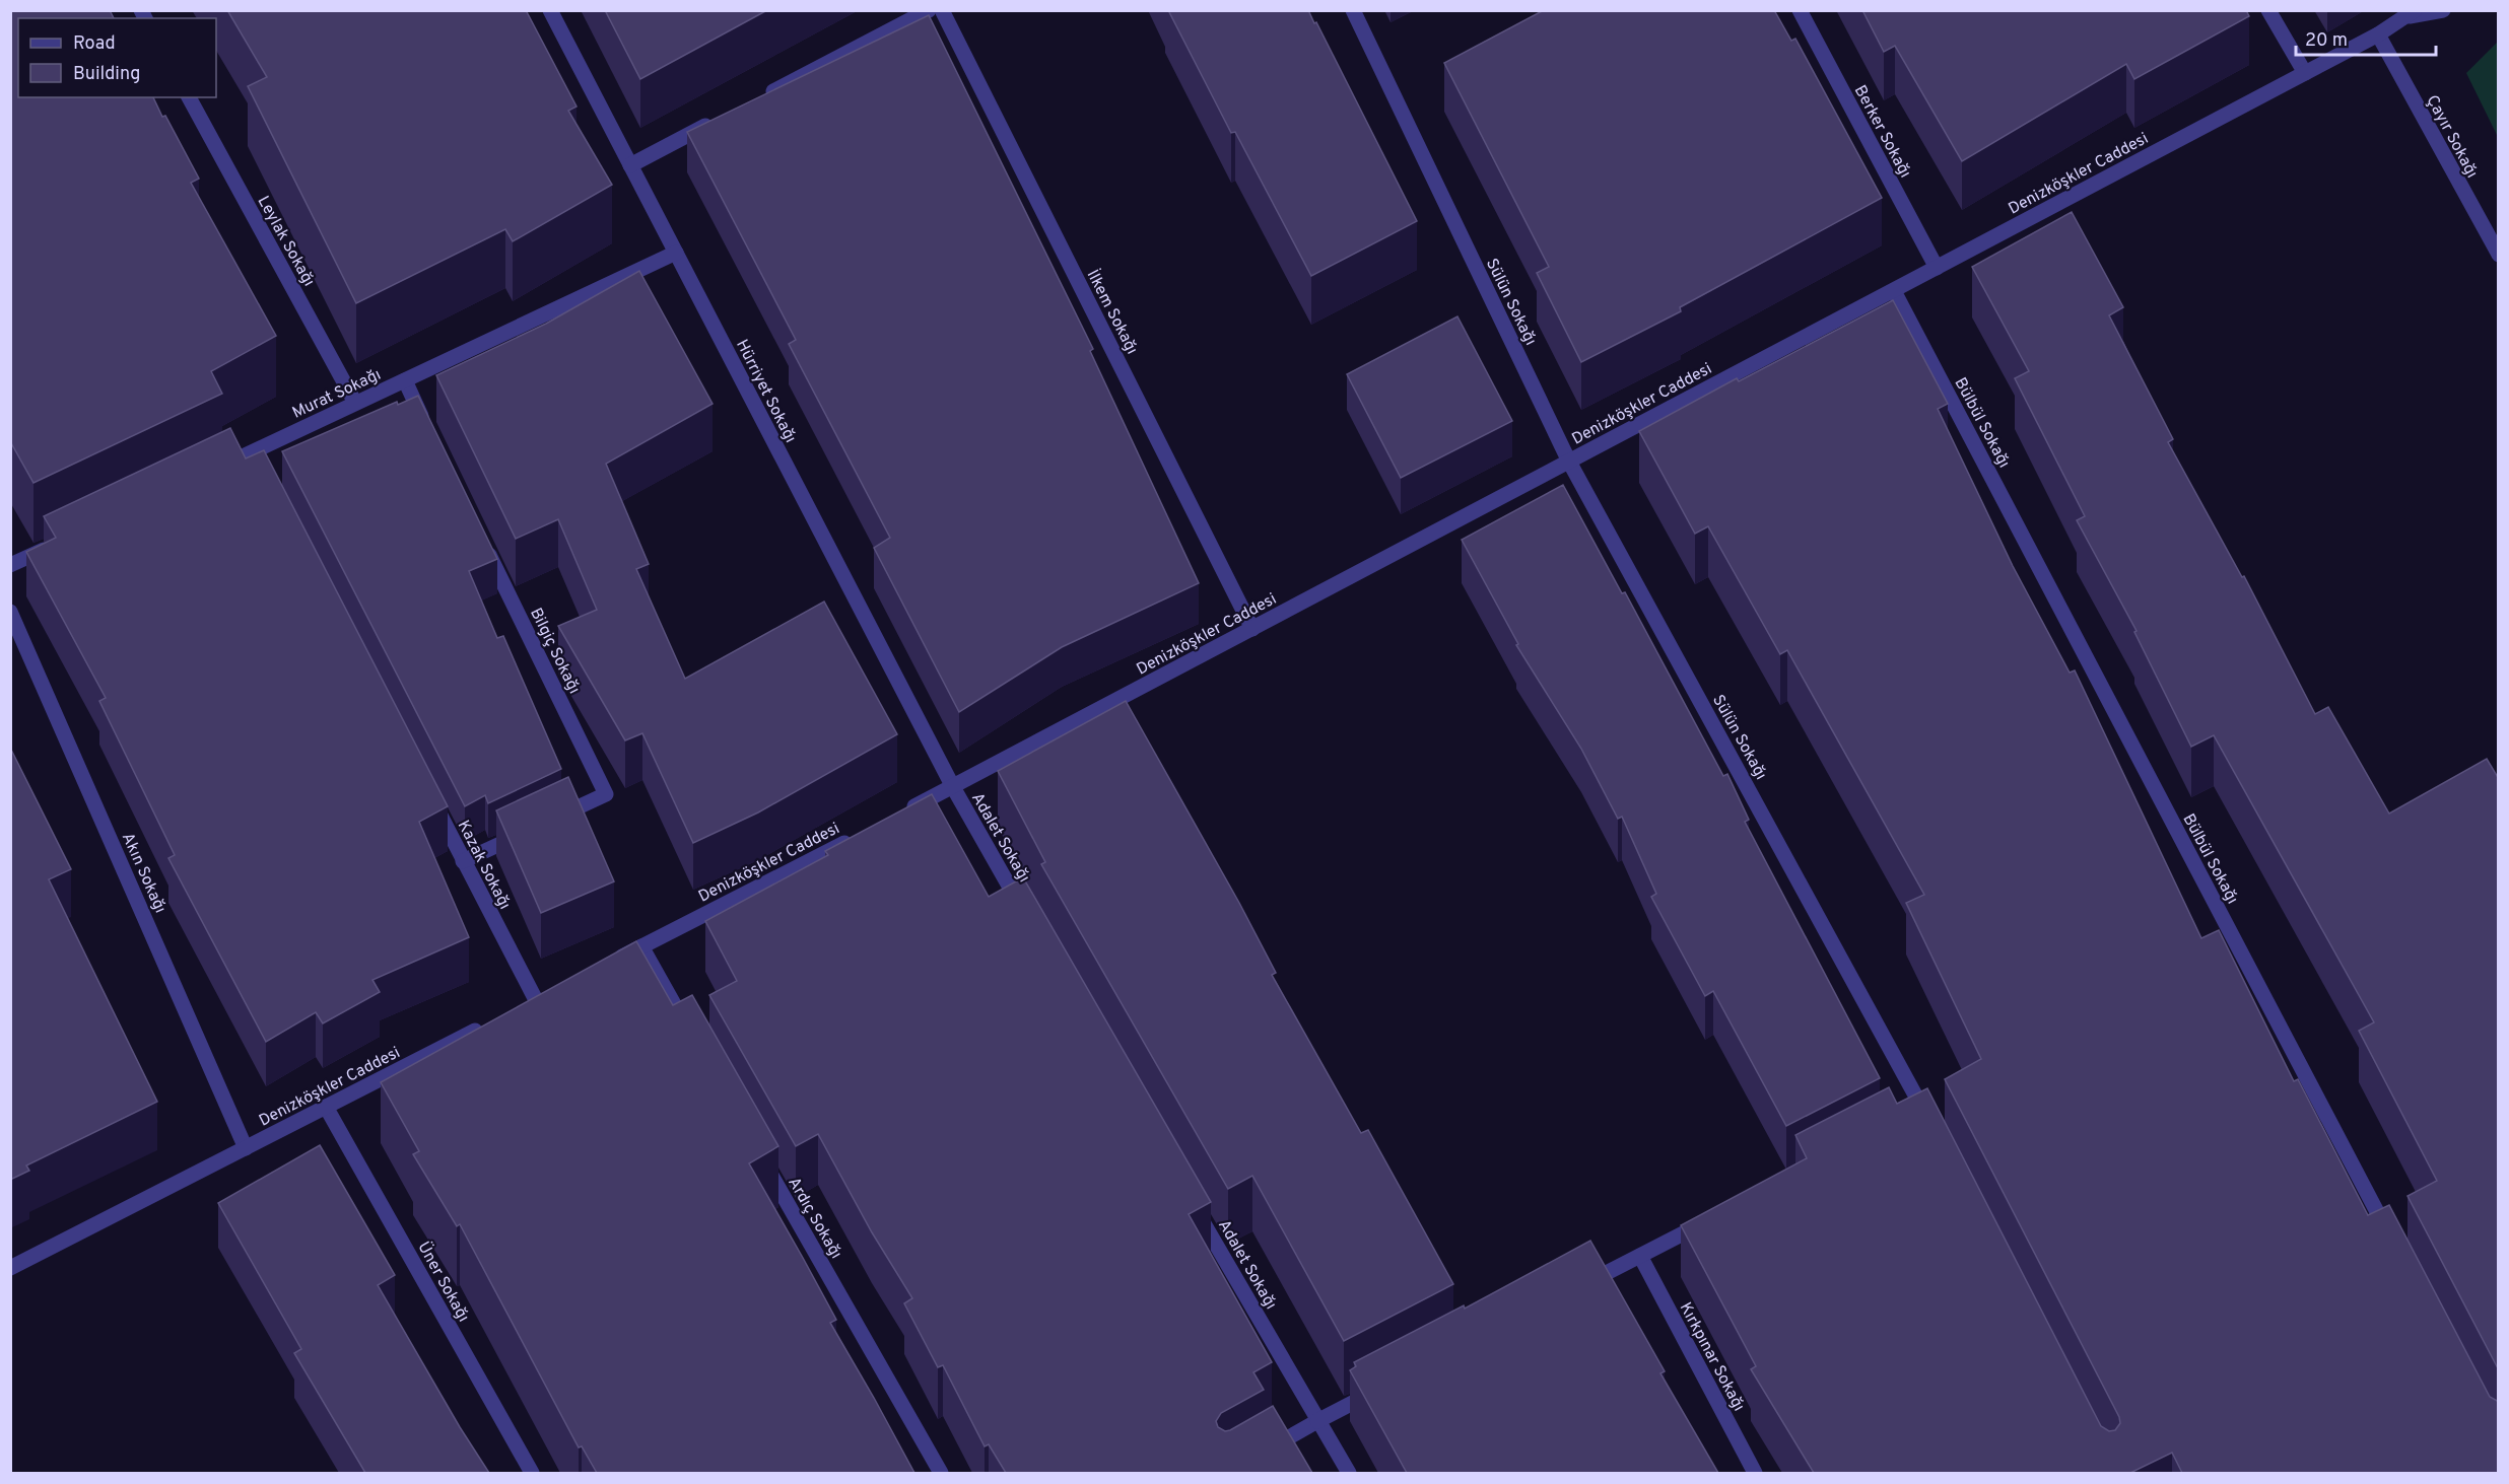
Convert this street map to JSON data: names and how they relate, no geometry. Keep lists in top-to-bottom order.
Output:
{
  "streets": {
    "street": [
      "Berker Sokağı",
      "Çayır Sokağı",
      "Denizköşkler Caddesi",
      "Leylak Sokağı",
      "Sülün Sokağı",
      "İlkem Sokağı",
      "Hürriyet Sokağı",
      "Murat Sokağı",
      "Bülbül Sokağı",
      "Bilgiç Sokağı",
      "Adalet Sokağı",
      "Kazak Sokağı",
      "Akın Sokağı",
      "Ardıç Sokağı",
      "Üner Sokağı",
      "Kırkpınar Sokağı"
    ]
  },
  "crossings": [
    ["Berker Sokağı", "Denizköşkler Caddesi"],
    ["Çayır Sokağı", "Denizköşkler Caddesi"],
    ["Denizköşkler Caddesi", "Sülün Sokağı"],
    ["Denizköşkler Caddesi", "İlkem Sokağı"],
    ["Denizköşkler Caddesi", "Hürriyet Sokağı"],
    ["Denizköşkler Caddesi", "Bülbül Sokağı"],
    ["Denizköşkler Caddesi", "Adalet Sokağı"],
    ["Denizköşkler Caddesi", "Akın Sokağı"],
    ["Denizköşkler Caddesi", "Üner Sokağı"],
    ["Leylak Sokağı", "Murat Sokağı"],
    ["Hürriyet Sokağı", "Murat Sokağı"],
    ["Hürriyet Sokağı", "Adalet Sokağı"]
  ],
  "legend": ["Road", "Building"],
  "scale_bar": "20 m"
}
